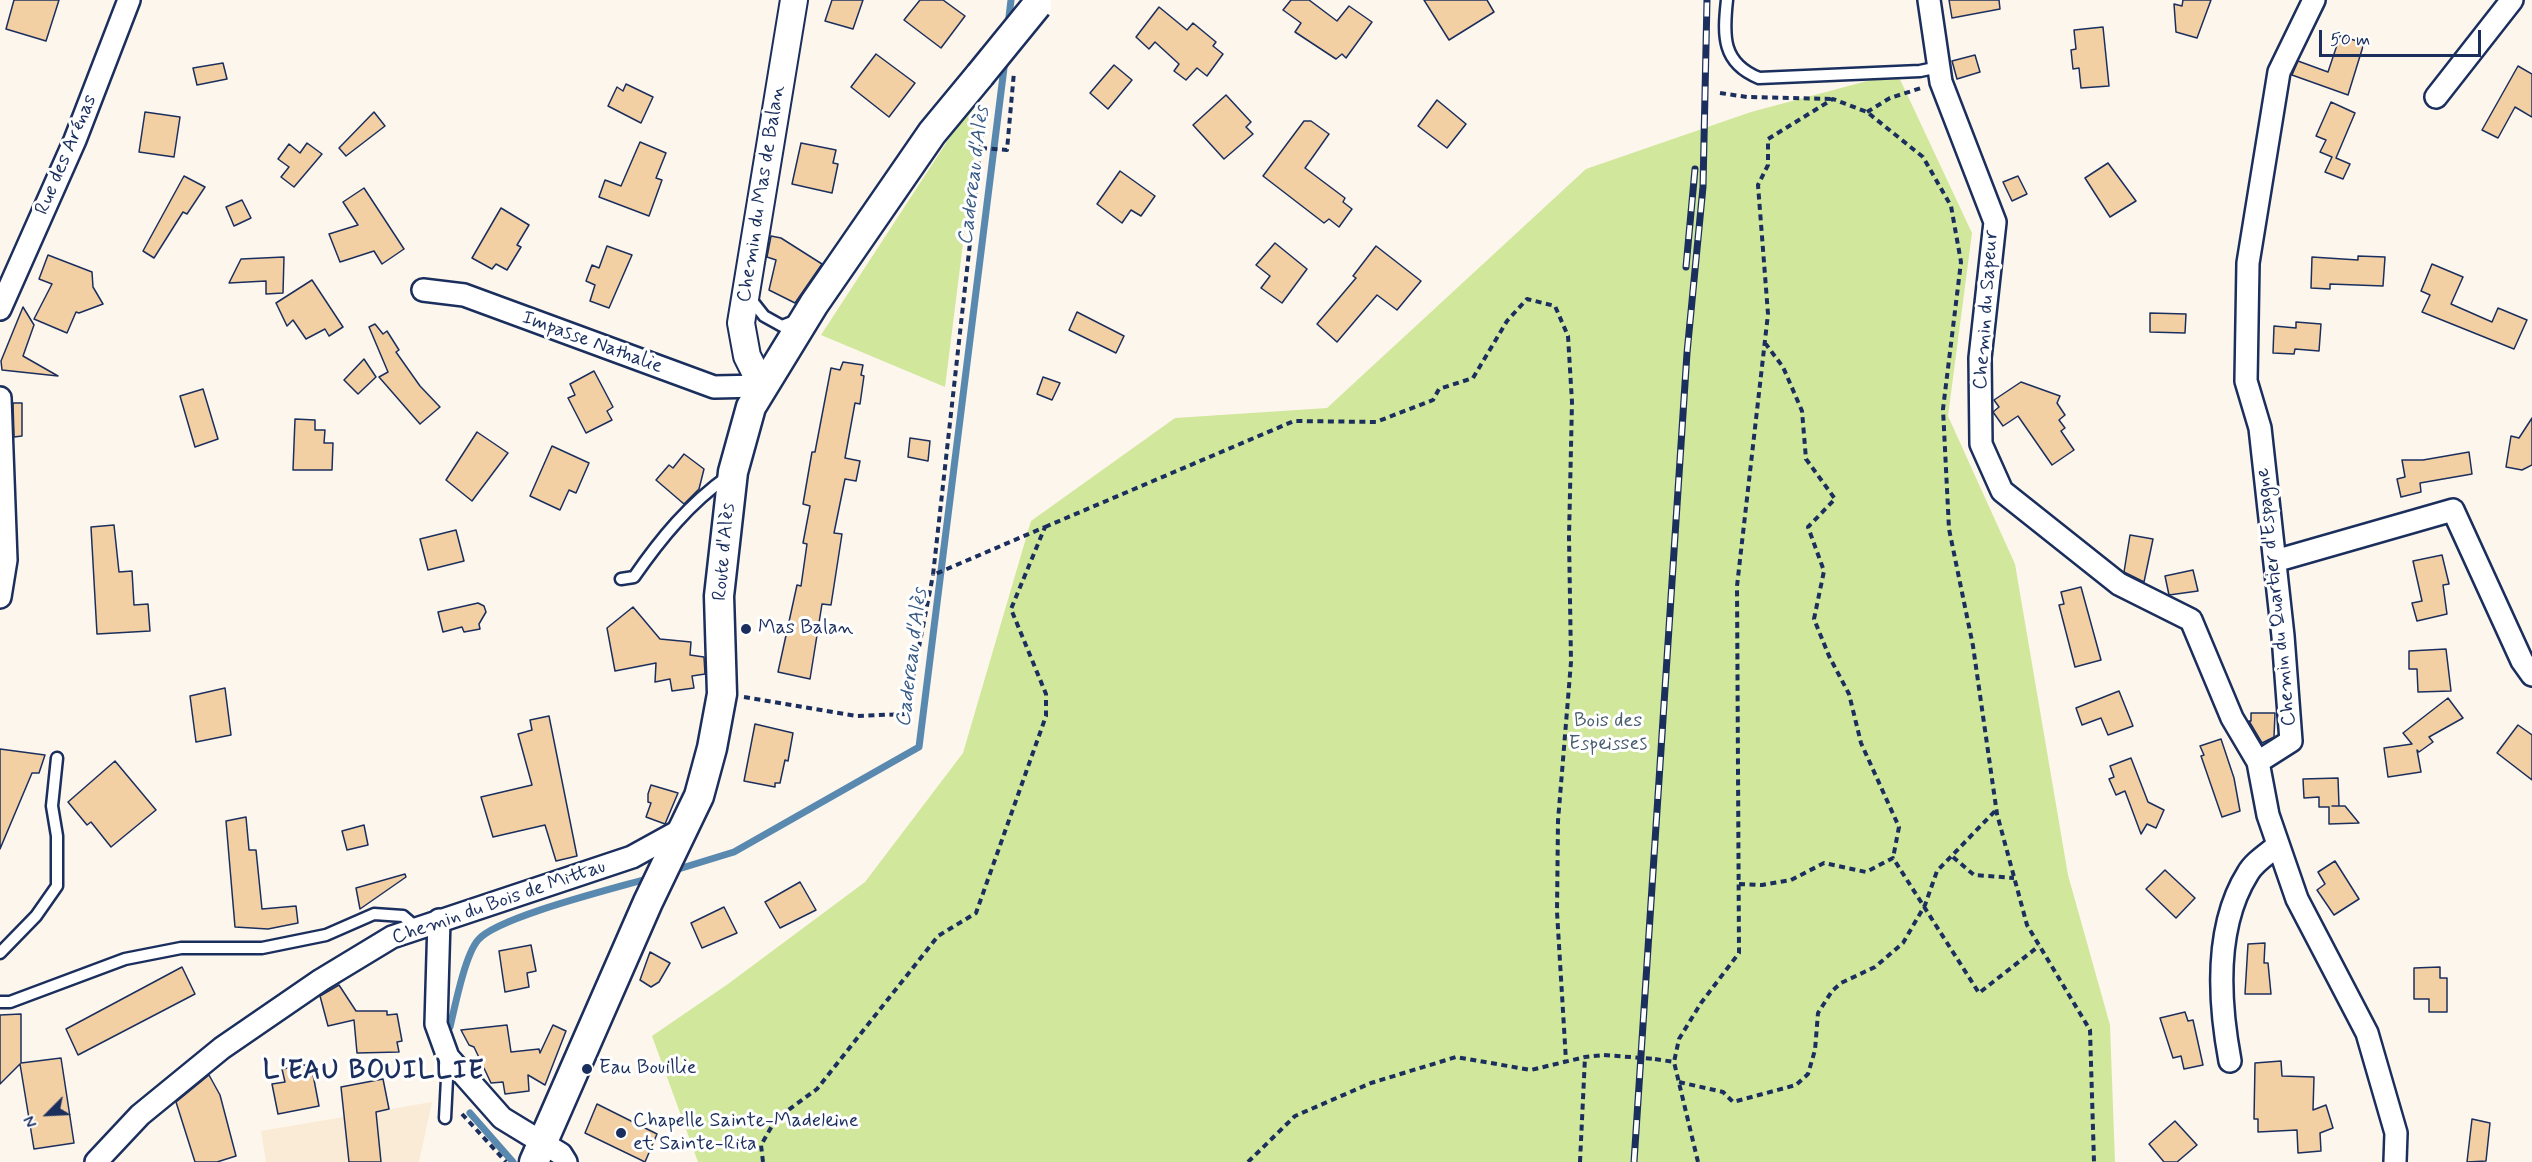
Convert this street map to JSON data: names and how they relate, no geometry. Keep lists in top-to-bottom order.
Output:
{
  "streets": {
    "main road": ["Route d'Alès"],
    "street": [
      "Rue des Arénas",
      "Chemin du Mas de Balan",
      "Chemin du Sapeur",
      "Impasse Nathalie",
      "Chemin du Quartier d'Espagne",
      "Chemin du Bois de Mittau"
    ]
  },
  "crossings": [
    ["Chemin du Mas de Balan", "Impasse Nathalie"],
    ["Chemin du Mas de Balan", "Route d'Alès"],
    ["Chemin du Sapeur", "Chemin du Quartier d'Espagne"],
    ["Impasse Nathalie", "Route d'Alès"],
    ["Route d'Alès", "Chemin du Bois de Mittau"]
  ],
  "districts": ["L'EAU BOUILLIE"],
  "water": ["Cadereau d'Alès"],
  "parks": ["Bois des Espeisses"],
  "places": ["Mas Balan", "Eau Bouillie", "Chapelle Sainte-Madeleine et Sainte-Rita"],
  "scale_bar": "50 m",
  "north": "bottom left"
}
